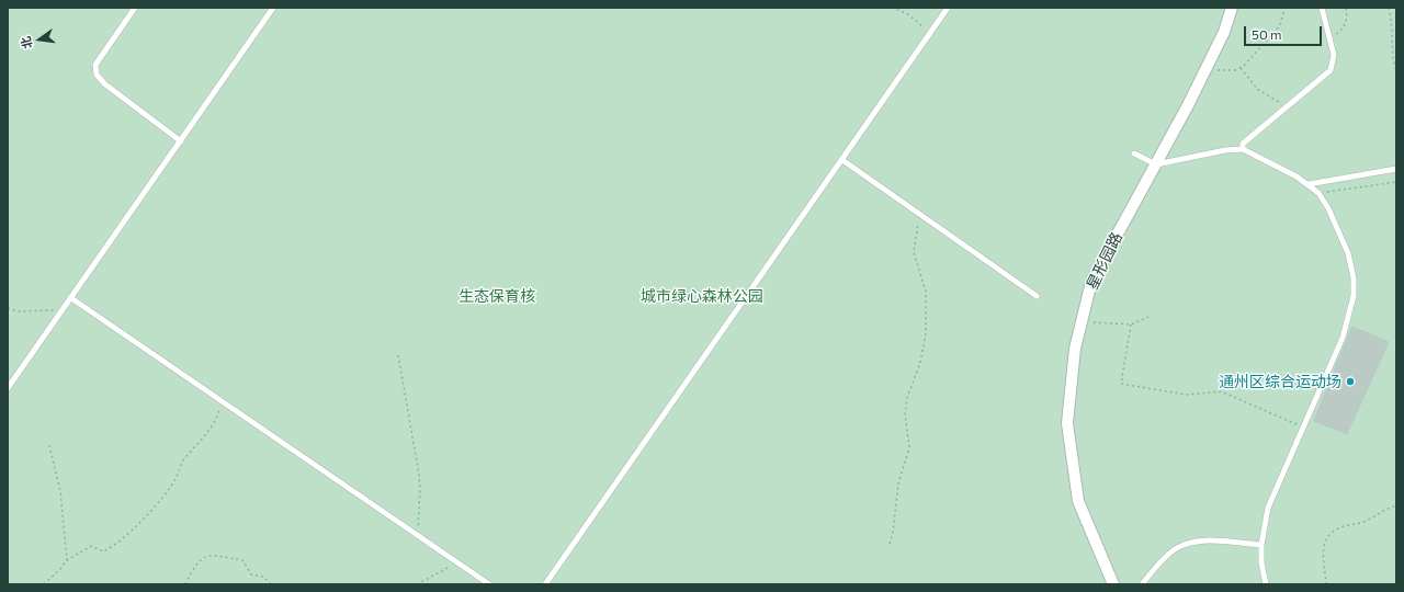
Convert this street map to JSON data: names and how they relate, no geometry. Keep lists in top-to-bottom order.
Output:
{
  "streets": {
    "street": ["星形园路"]
  },
  "parks": ["生态保育核", "城市绿心森林公园"],
  "places": ["通州区综合运动场"],
  "scale_bar": "50 m",
  "north": "left"
}
